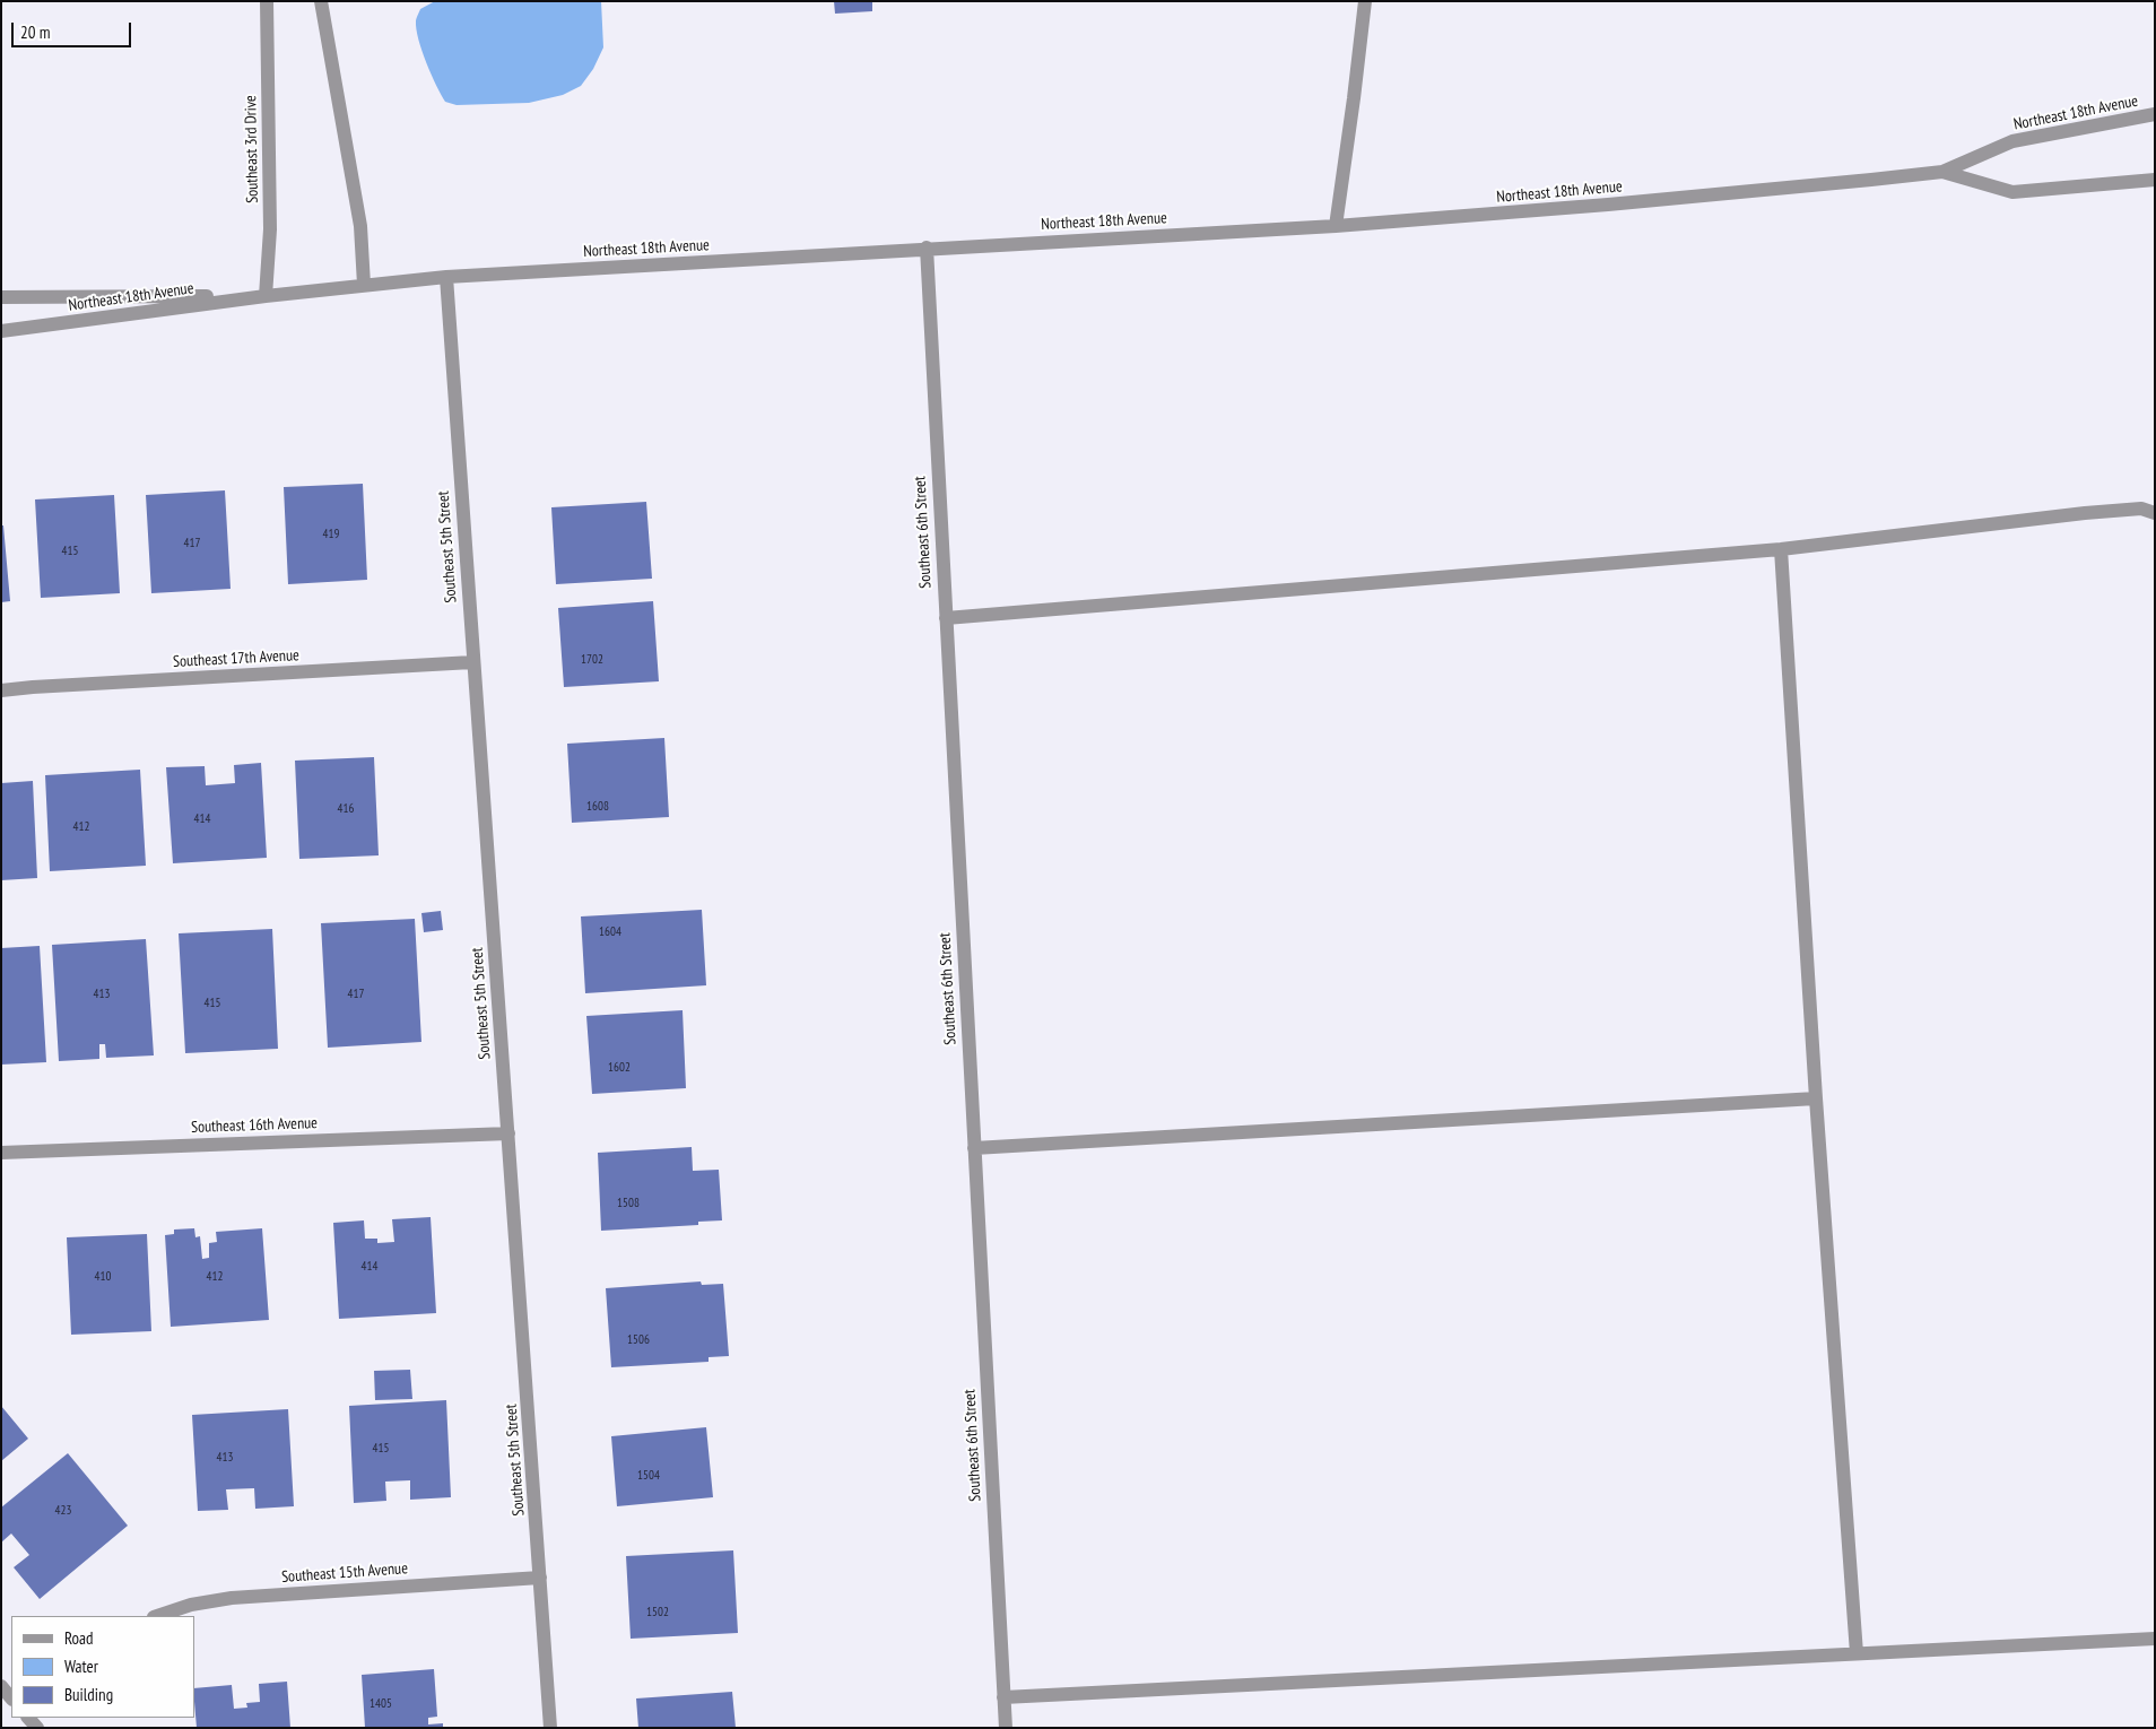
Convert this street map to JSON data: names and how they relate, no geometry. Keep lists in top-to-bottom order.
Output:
{
  "streets": {
    "street": [
      "Northeast 18th Avenue",
      "Southeast 3rd Drive",
      "Southeast 6th Street",
      "Southeast 5th Street",
      "Southeast 17th Avenue",
      "Southeast 16th Avenue",
      "Southeast 15th Avenue"
    ]
  },
  "crossings": [
    ["Northeast 18th Avenue", "Southeast 3rd Drive"],
    ["Northeast 18th Avenue", "Southeast 6th Street"],
    ["Northeast 18th Avenue", "Southeast 5th Street"],
    ["Southeast 5th Street", "Southeast 17th Avenue"],
    ["Southeast 5th Street", "Southeast 16th Avenue"],
    ["Southeast 5th Street", "Southeast 15th Avenue"]
  ],
  "house_numbers": [
    "419",
    "417",
    "415",
    "1702",
    "1608",
    "416",
    "414",
    "412",
    "1604",
    "413",
    "417",
    "415",
    "1602",
    "1508",
    "414",
    "410",
    "412",
    "1506",
    "415",
    "413",
    "1504",
    "423",
    "1502",
    "1405"
  ],
  "legend": ["Road", "Water", "Building"],
  "scale_bar": "20 m"
}
